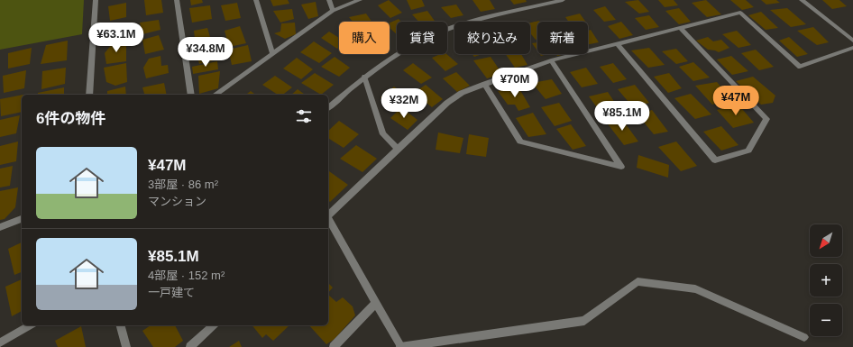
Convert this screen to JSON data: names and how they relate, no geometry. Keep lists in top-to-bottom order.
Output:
{
  "north": "bottom left",
  "page": {
    "chip": [
      "購入",
      "賃貸",
      "絞り込み",
      "新着"
    ],
    "price": [
      "¥63.1M",
      "¥34.8M",
      "¥70M",
      "¥47M",
      "¥32M",
      "¥85.1M"
    ],
    "heading": "6件の物件",
    "list": [
      {
        "name": "¥47M",
        "note": "3部屋 · 86 m² · マンション"
      },
      {
        "name": "¥85.1M",
        "note": "4部屋 · 152 m² · 一戸建て"
      }
    ],
    "map_buttons": ["+", "−"]
  }
}
